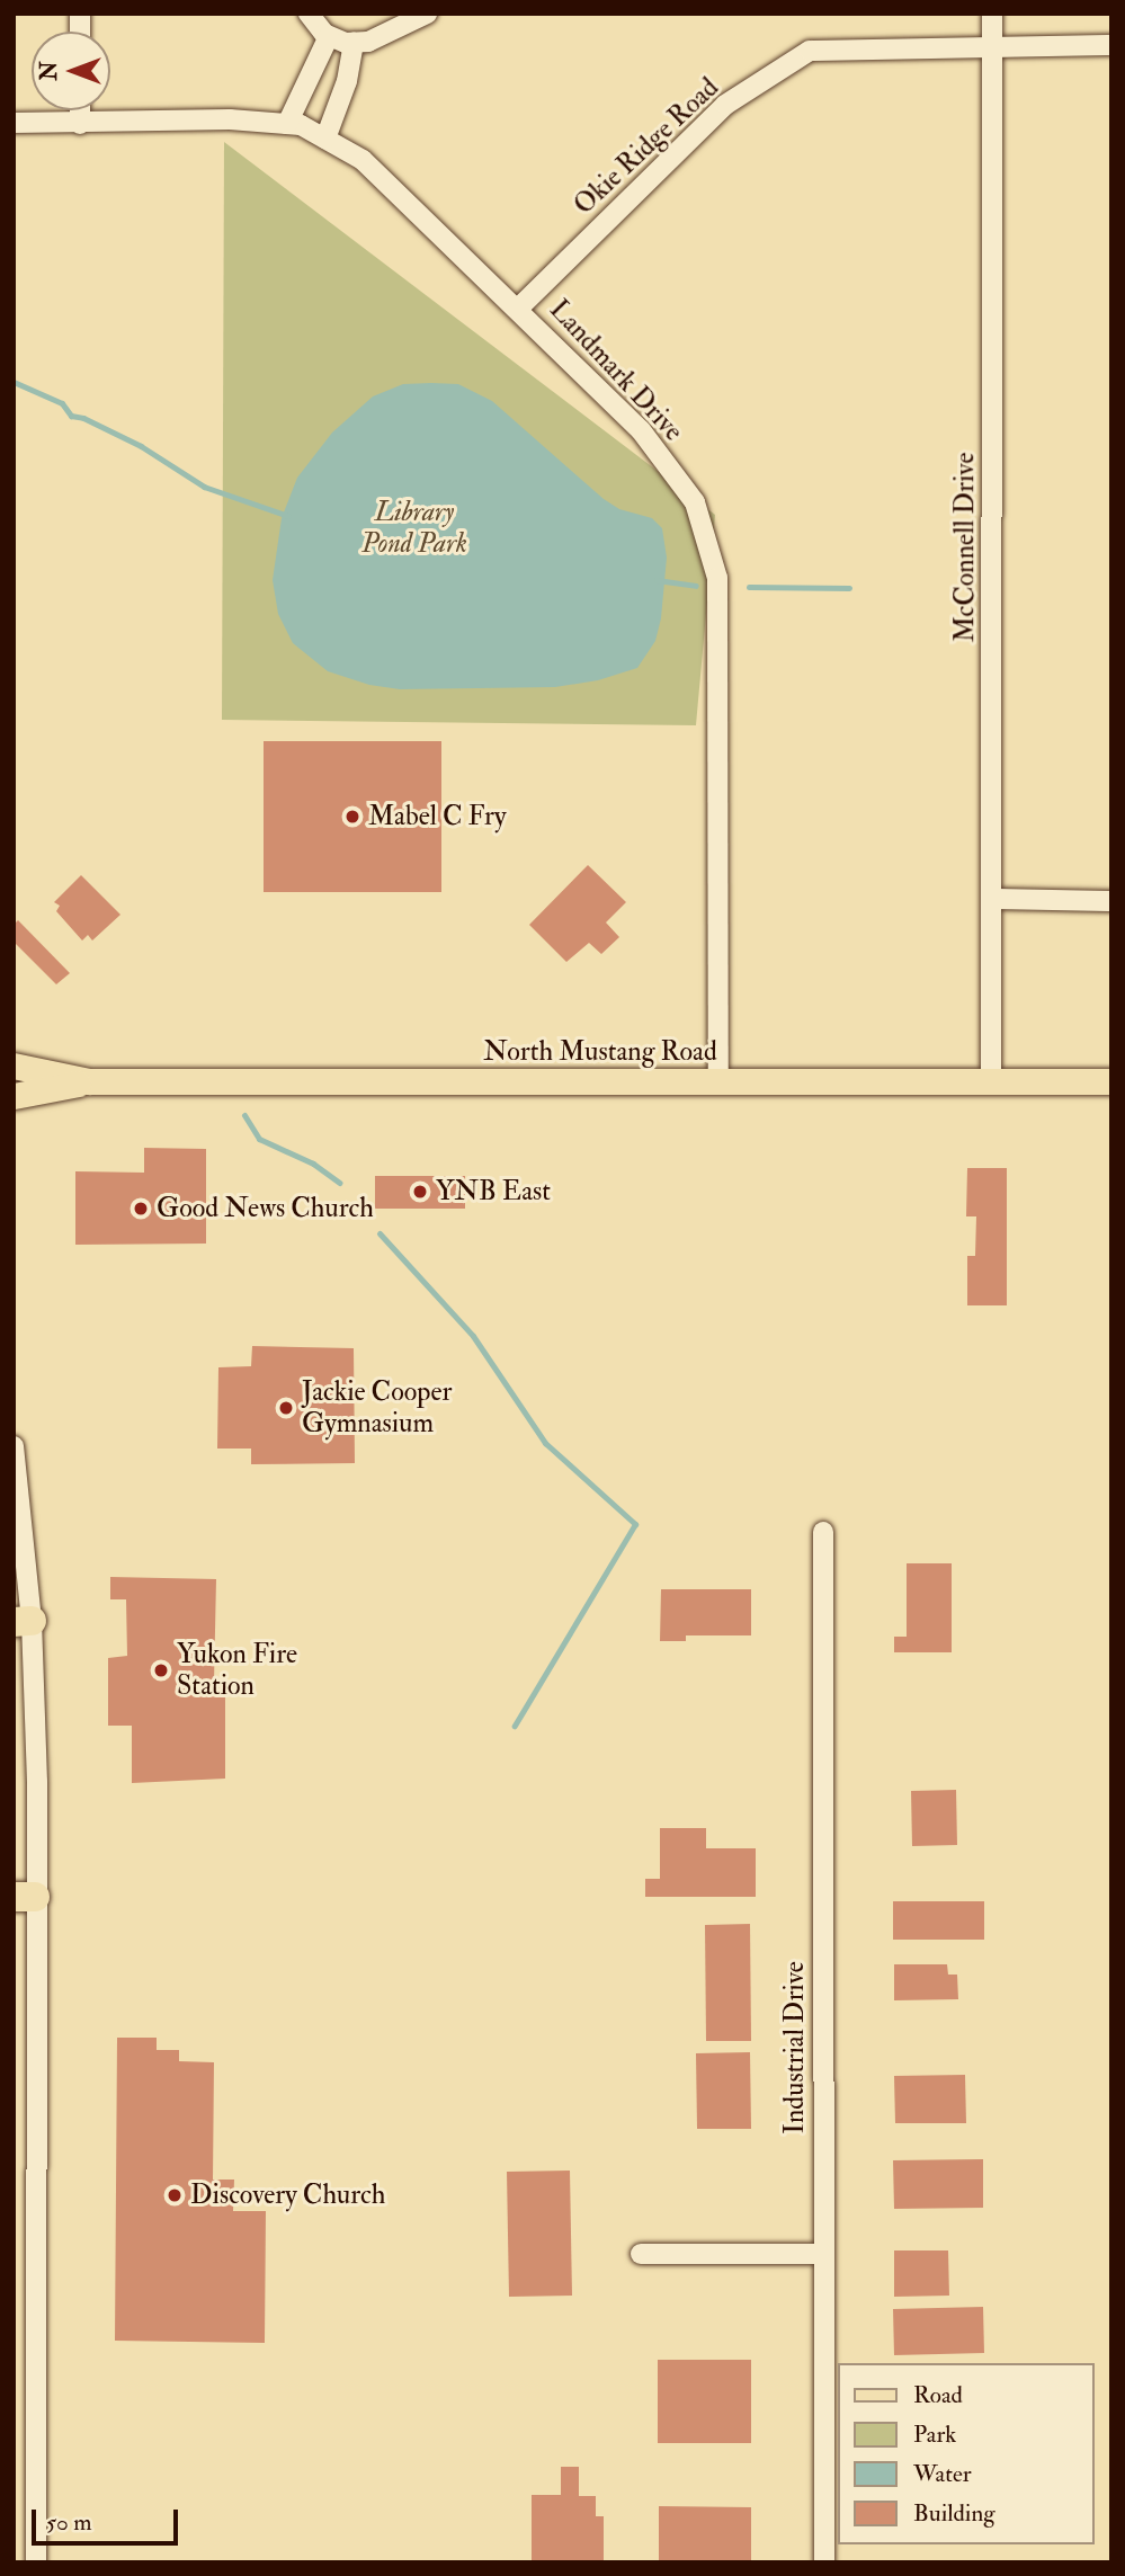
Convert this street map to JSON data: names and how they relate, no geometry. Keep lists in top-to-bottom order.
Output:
{
  "streets": {
    "main road": ["North Mustang Road"],
    "street": [
      "Okie Ridge Road",
      "Landmark Drive",
      "McConnell Drive",
      "Industrial Drive"
    ]
  },
  "crossings": [
    ["Okie Ridge Road", "Landmark Drive"],
    ["Okie Ridge Road", "McConnell Drive"],
    ["Landmark Drive", "North Mustang Road"],
    ["McConnell Drive", "North Mustang Road"]
  ],
  "parks": ["Library Pond Park"],
  "places": [
    "Mabel C Fry",
    "YNB East",
    "Good News Church",
    "Jackie Cooper Gymnasium",
    "Yukon Fire Station",
    "Discovery Church"
  ],
  "legend": [
    "Road",
    "Park",
    "Water",
    "Building"
  ],
  "scale_bar": "50 m",
  "north": "left"
}
